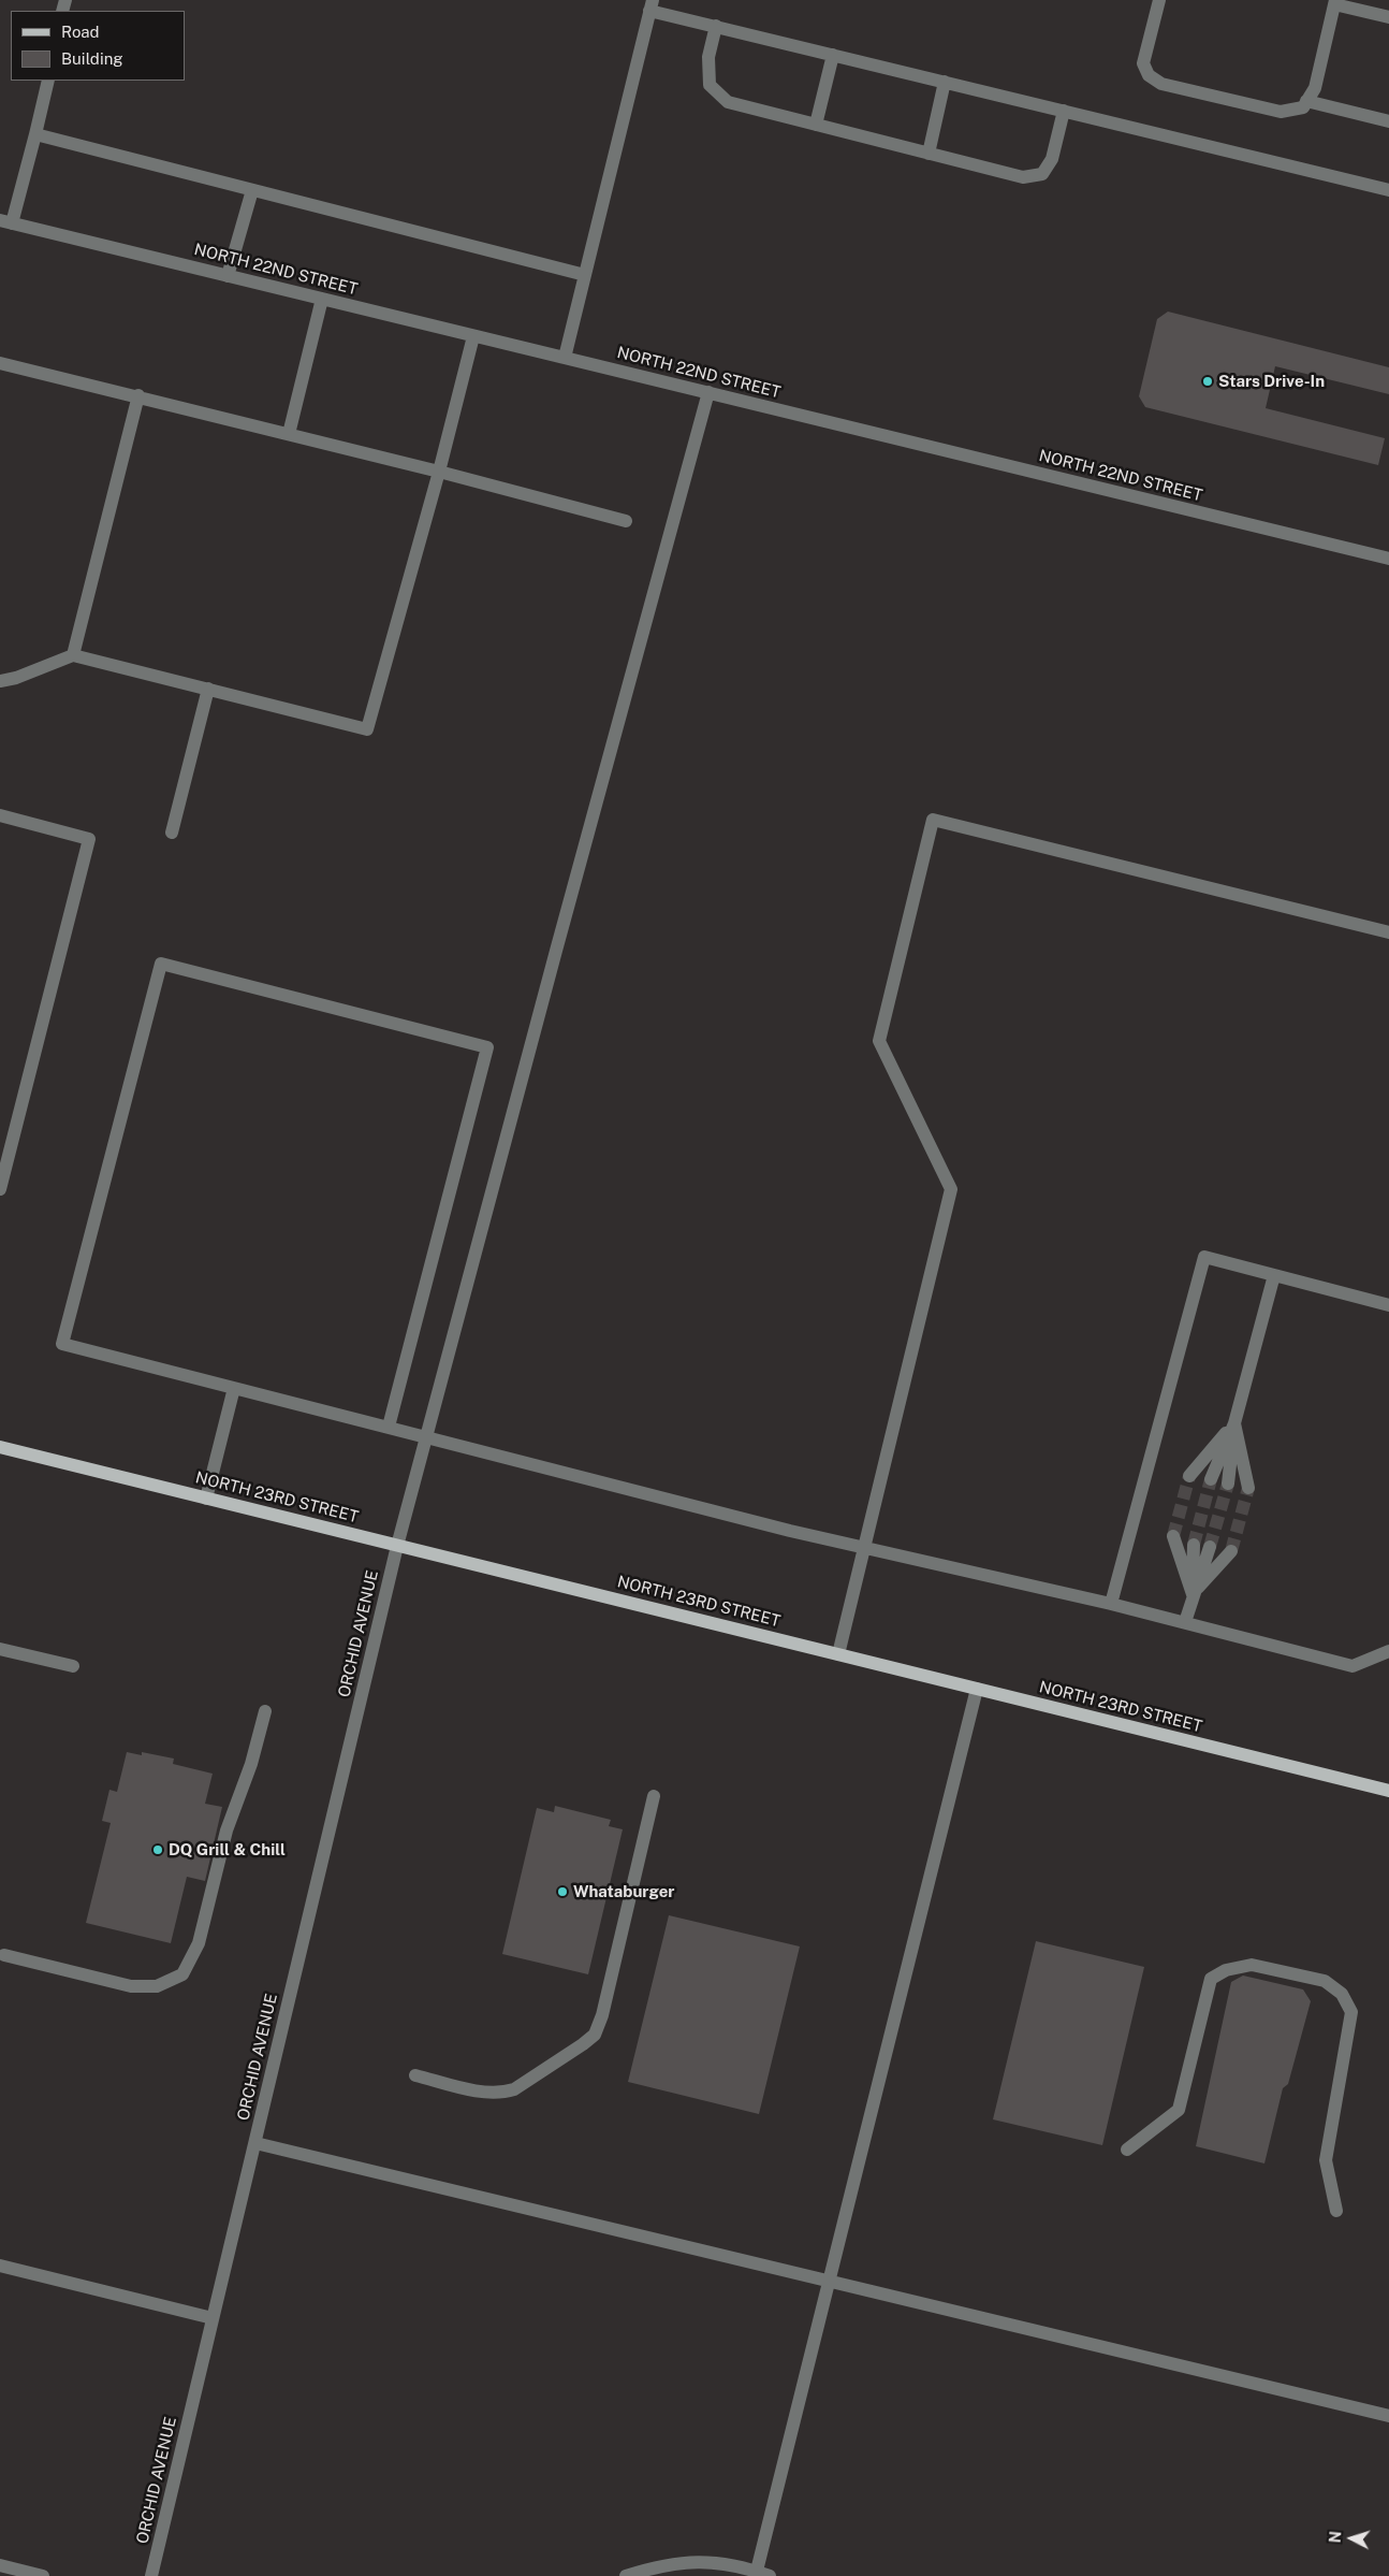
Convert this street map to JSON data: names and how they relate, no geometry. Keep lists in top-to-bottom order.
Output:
{
  "streets": {
    "main road": ["NORTH 23RD STREET"],
    "street": ["NORTH 22ND STREET", "ORCHID AVENUE"]
  },
  "crossings": [
    ["NORTH 22ND STREET", "ORCHID AVENUE"],
    ["NORTH 23RD STREET", "ORCHID AVENUE"]
  ],
  "places": ["Stars Drive-In", "DQ Grill & Chill", "Whataburger"],
  "legend": ["Road", "Building"],
  "north": "left"
}
